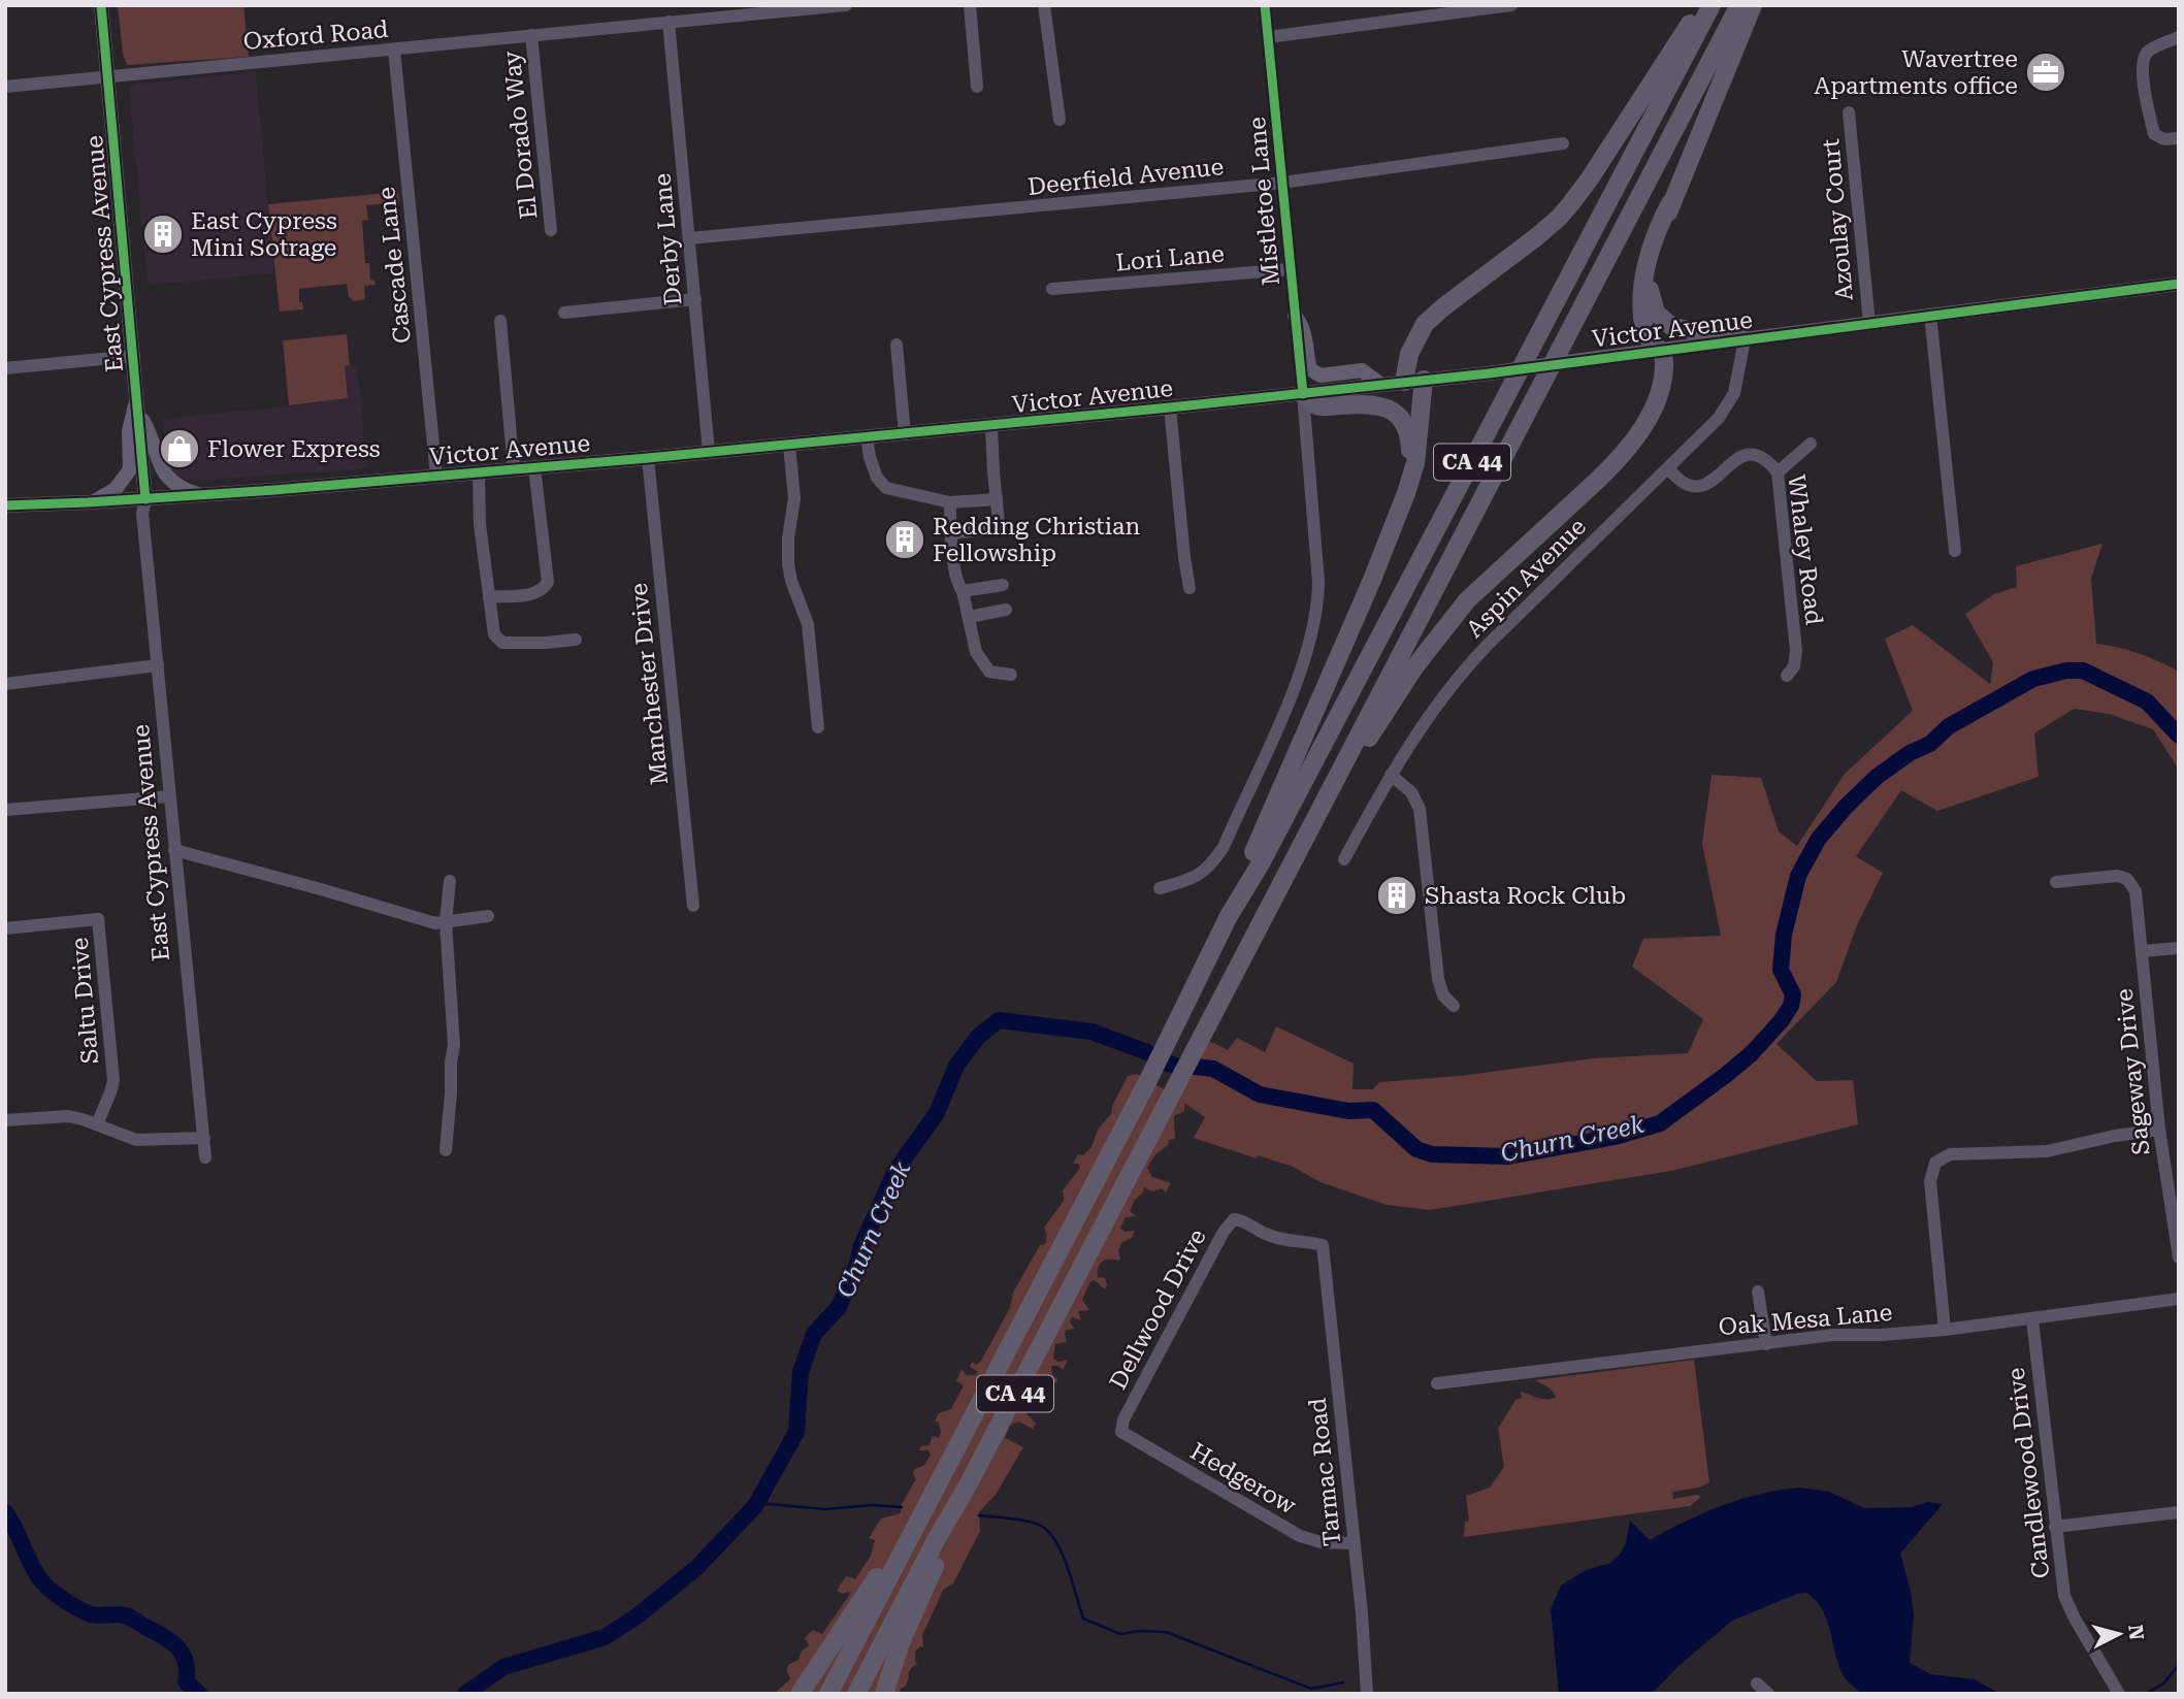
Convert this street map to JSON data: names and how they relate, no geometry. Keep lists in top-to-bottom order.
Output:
{
  "streets": {
    "highway": ["CA 44"],
    "main road": ["East Cypress Avenue", "Victor Avenue"],
    "street": [
      "Oxford Road",
      "El Dorado Way",
      "Deerfield Avenue",
      "Mistletoe Lane",
      "Azoulay Court",
      "Derby Lane",
      "Lori Lane",
      "Cascade Lane",
      "Whaley Road",
      "Aspin Avenue",
      "Manchester Drive",
      "Saltu Drive",
      "Sageway Drive",
      "Dellwood Drive",
      "Oak Mesa Lane",
      "Tarmac Road",
      "Candlewood Drive",
      "Hedgerow"
    ]
  },
  "crossings": [
    ["Oxford Road", "El Dorado Way"],
    ["Oxford Road", "Derby Lane"],
    ["Oxford Road", "East Cypress Avenue"],
    ["Oxford Road", "Cascade Lane"],
    ["Deerfield Avenue", "Mistletoe Lane"],
    ["Deerfield Avenue", "Derby Lane"],
    ["Mistletoe Lane", "Lori Lane"],
    ["Mistletoe Lane", "Victor Avenue"],
    ["Azoulay Court", "Victor Avenue"],
    ["Derby Lane", "Victor Avenue"],
    ["East Cypress Avenue", "Victor Avenue"],
    ["Cascade Lane", "Victor Avenue"],
    ["Victor Avenue", "Aspin Avenue"],
    ["Victor Avenue", "Manchester Drive"],
    ["Whaley Road", "Aspin Avenue"],
    ["Dellwood Drive", "Tarmac Road"],
    ["Dellwood Drive", "Hedgerow"],
    ["Oak Mesa Lane", "Candlewood Drive"],
    ["Tarmac Road", "Hedgerow"]
  ],
  "water": ["Churn Creek"],
  "places": {
    "office": ["Wavertree Apartments office"],
    "building": ["East Cypress Mini Sotrage", "Redding Christian Fellowship", "Shasta Rock Club"],
    "shop": ["Flower Express"]
  },
  "north": "right"
}
